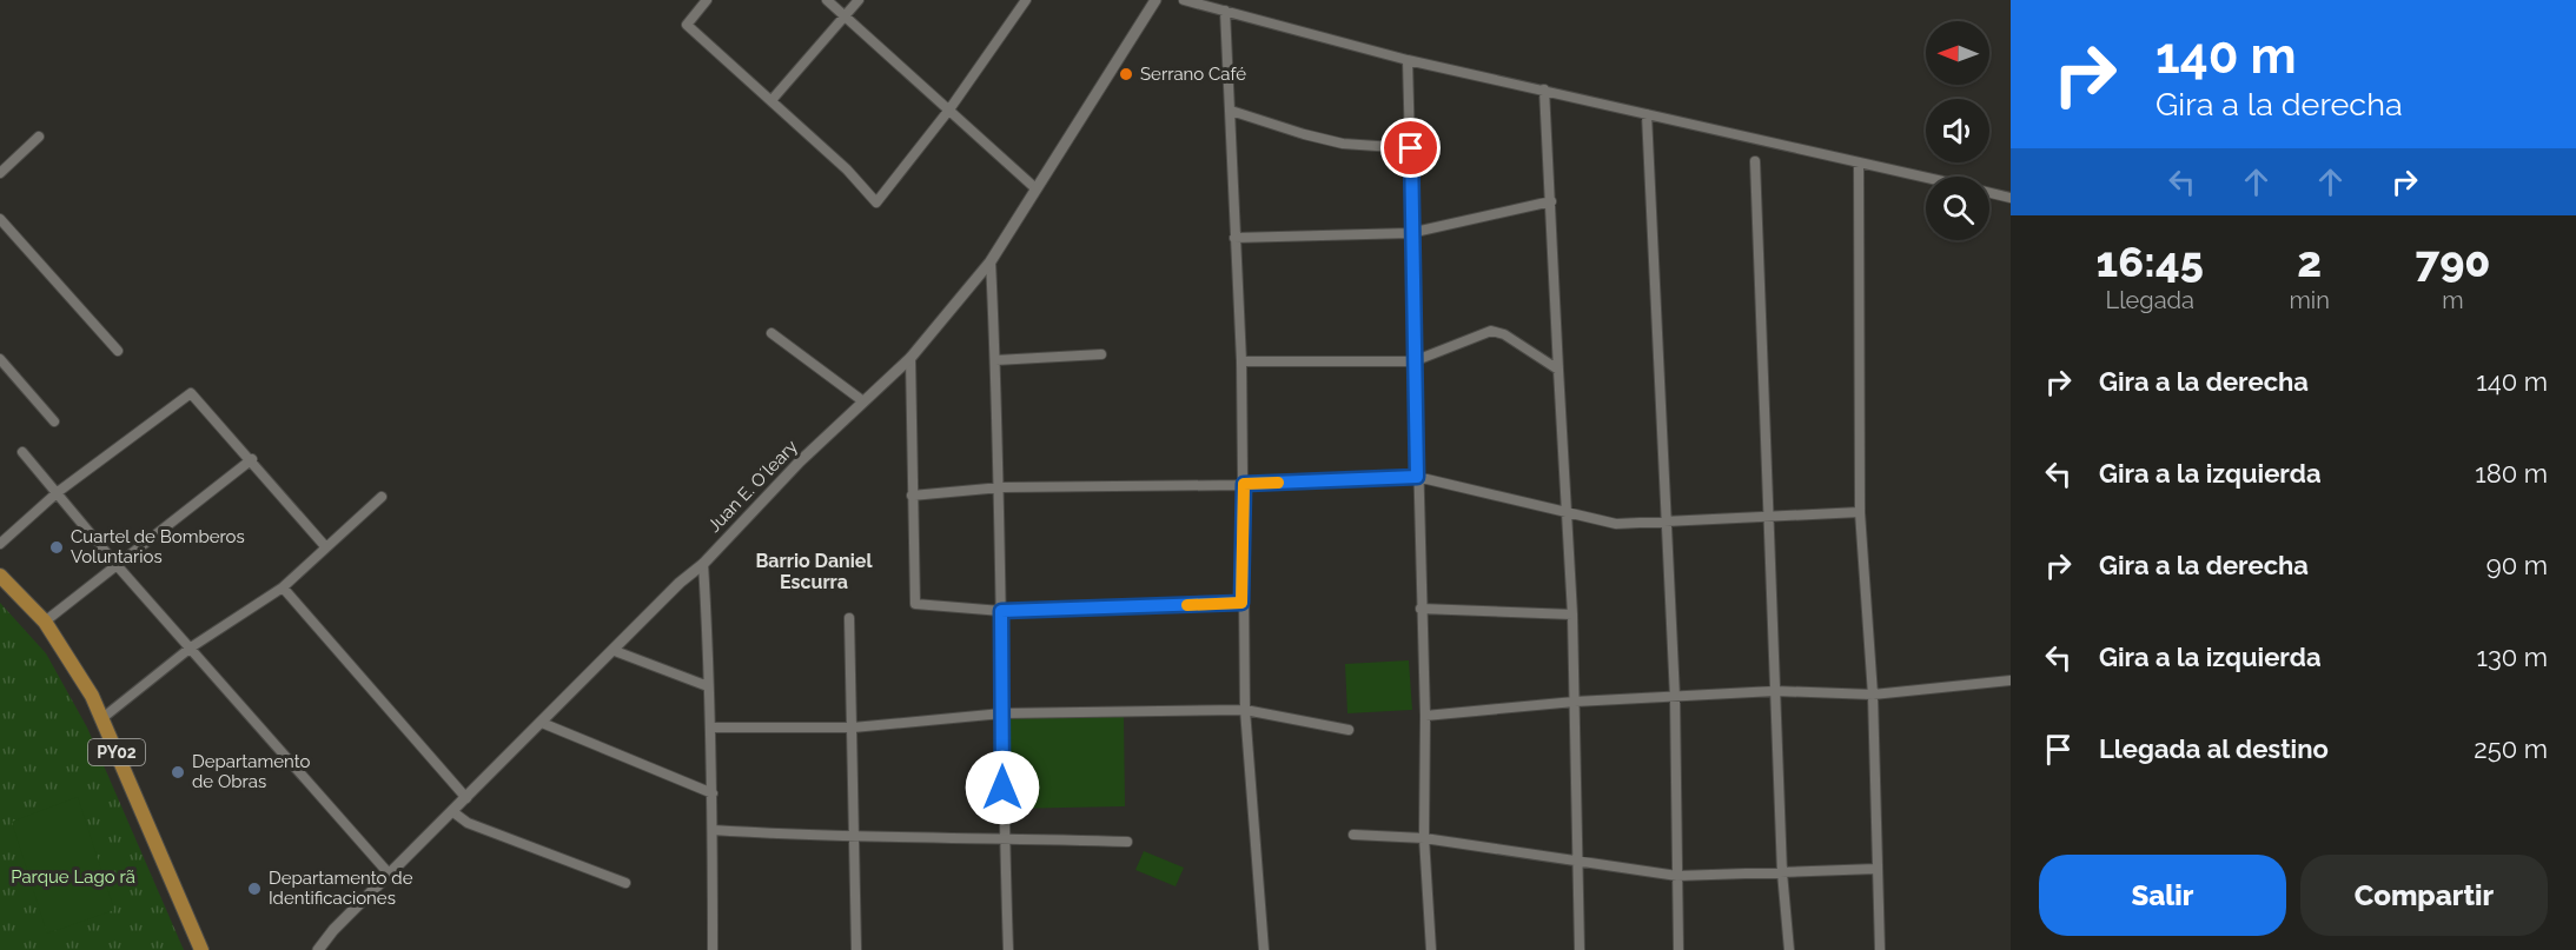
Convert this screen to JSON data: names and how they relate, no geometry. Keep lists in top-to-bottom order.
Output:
{
  "streets": {
    "main road": ["PY02"],
    "street": ["Juan E. O´leary"]
  },
  "districts": ["Barrio Daniel Escurra"],
  "parks": ["Parque Lago rã"],
  "places": [
    "Serrano Café",
    "Cuartel de Bomberos Voluntarios",
    "Departamento de Obras",
    "Departamento de Identificaciones"
  ],
  "north": "left",
  "page": {
    "turn": ["140 m", "Gira a la derecha"],
    "eta": [
      "16:45",
      "Llegada",
      "2",
      "min",
      "790",
      "m"
    ],
    "list": [
      {
        "name": "Gira a la derecha",
        "value": "140 m"
      },
      {
        "name": "Gira a la izquierda",
        "value": "180 m"
      },
      {
        "name": "Gira a la derecha",
        "value": "90 m"
      },
      {
        "name": "Gira a la izquierda",
        "value": "130 m"
      },
      {
        "name": "Llegada al destino",
        "value": "250 m"
      }
    ],
    "buttons": ["Salir", "Compartir"]
  }
}
